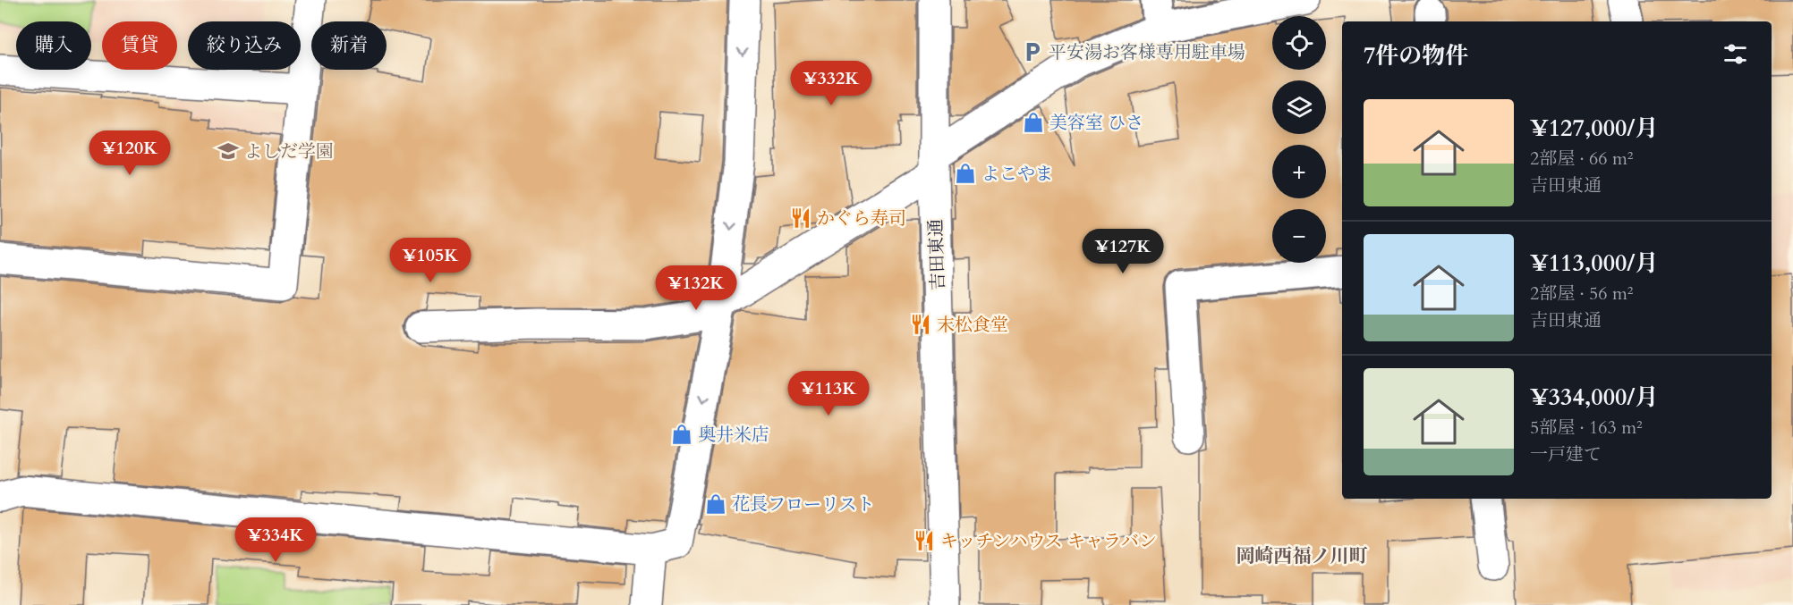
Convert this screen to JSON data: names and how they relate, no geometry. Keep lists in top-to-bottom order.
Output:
{
  "streets": {
    "street": ["吉田東通"]
  },
  "districts": ["岡崎西福ノ川町"],
  "places": {
    "parking": ["平安湯お客様専用駐車場"],
    "shop": [
      "美容室 ひさ",
      "よこやま",
      "奥井米店",
      "花長フローリスト"
    ],
    "school or university": ["よしだ学園"],
    "restaurant": ["かぐら寿司", "末松食堂", "キッチンハウス キャラバン"]
  },
  "page": {
    "map_buttons": ["+", "−"],
    "chip": [
      "購入",
      "賃貸",
      "絞り込み",
      "新着"
    ],
    "heading": "7件の物件",
    "price": [
      "¥332K",
      "¥120K",
      "¥127K",
      "¥105K",
      "¥132K",
      "¥113K",
      "¥334K"
    ],
    "list": [
      {
        "name": "¥127,000/月",
        "note": "2部屋 · 66 m² · 吉田東通"
      },
      {
        "name": "¥113,000/月",
        "note": "2部屋 · 56 m² · 吉田東通"
      },
      {
        "name": "¥334,000/月",
        "note": "5部屋 · 163 m² · 一戸建て"
      }
    ]
  }
}
